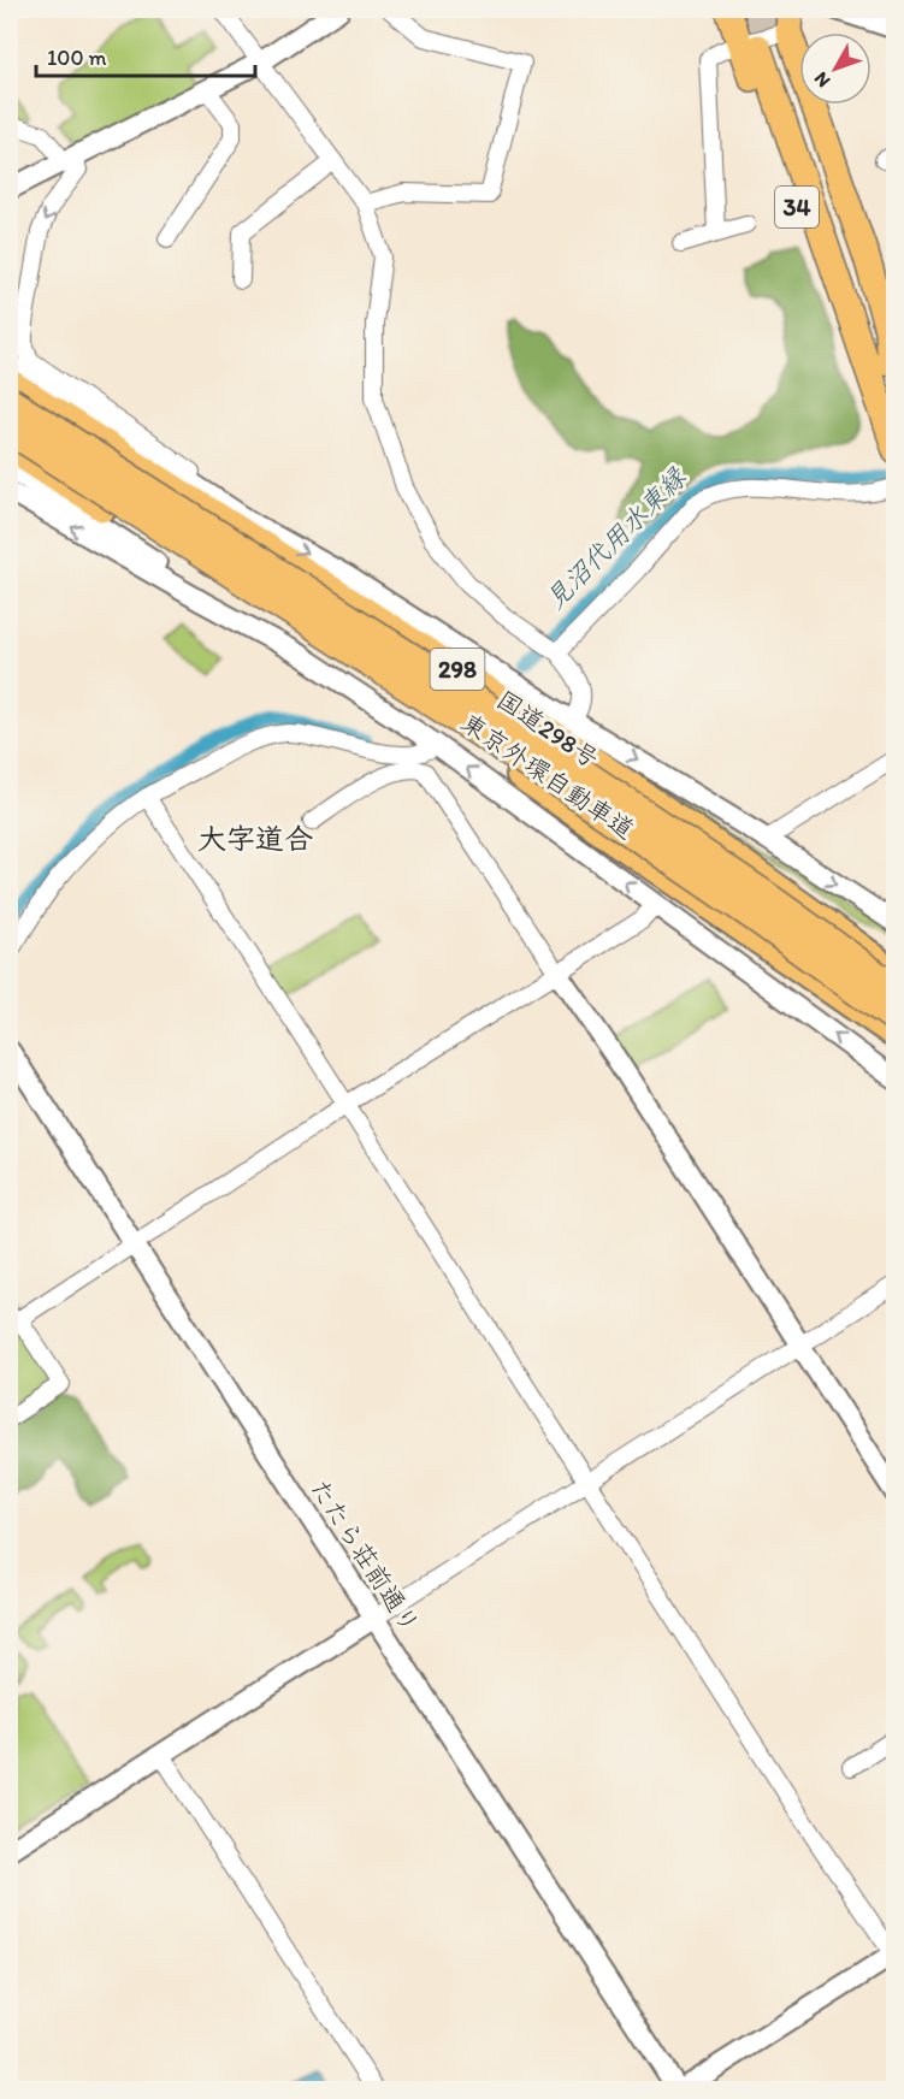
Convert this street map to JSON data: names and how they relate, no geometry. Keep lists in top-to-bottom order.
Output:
{
  "streets": {
    "highway": ["298", "国道298号", "東京外環自動車道"],
    "main road": ["34"],
    "street": ["たたら荘前通り"]
  },
  "crossings": [
    ["298", "国道298号"]
  ],
  "districts": ["大字道合"],
  "water": ["見沼代用水東縁"],
  "scale_bar": "100 m",
  "north": "bottom left"
}
